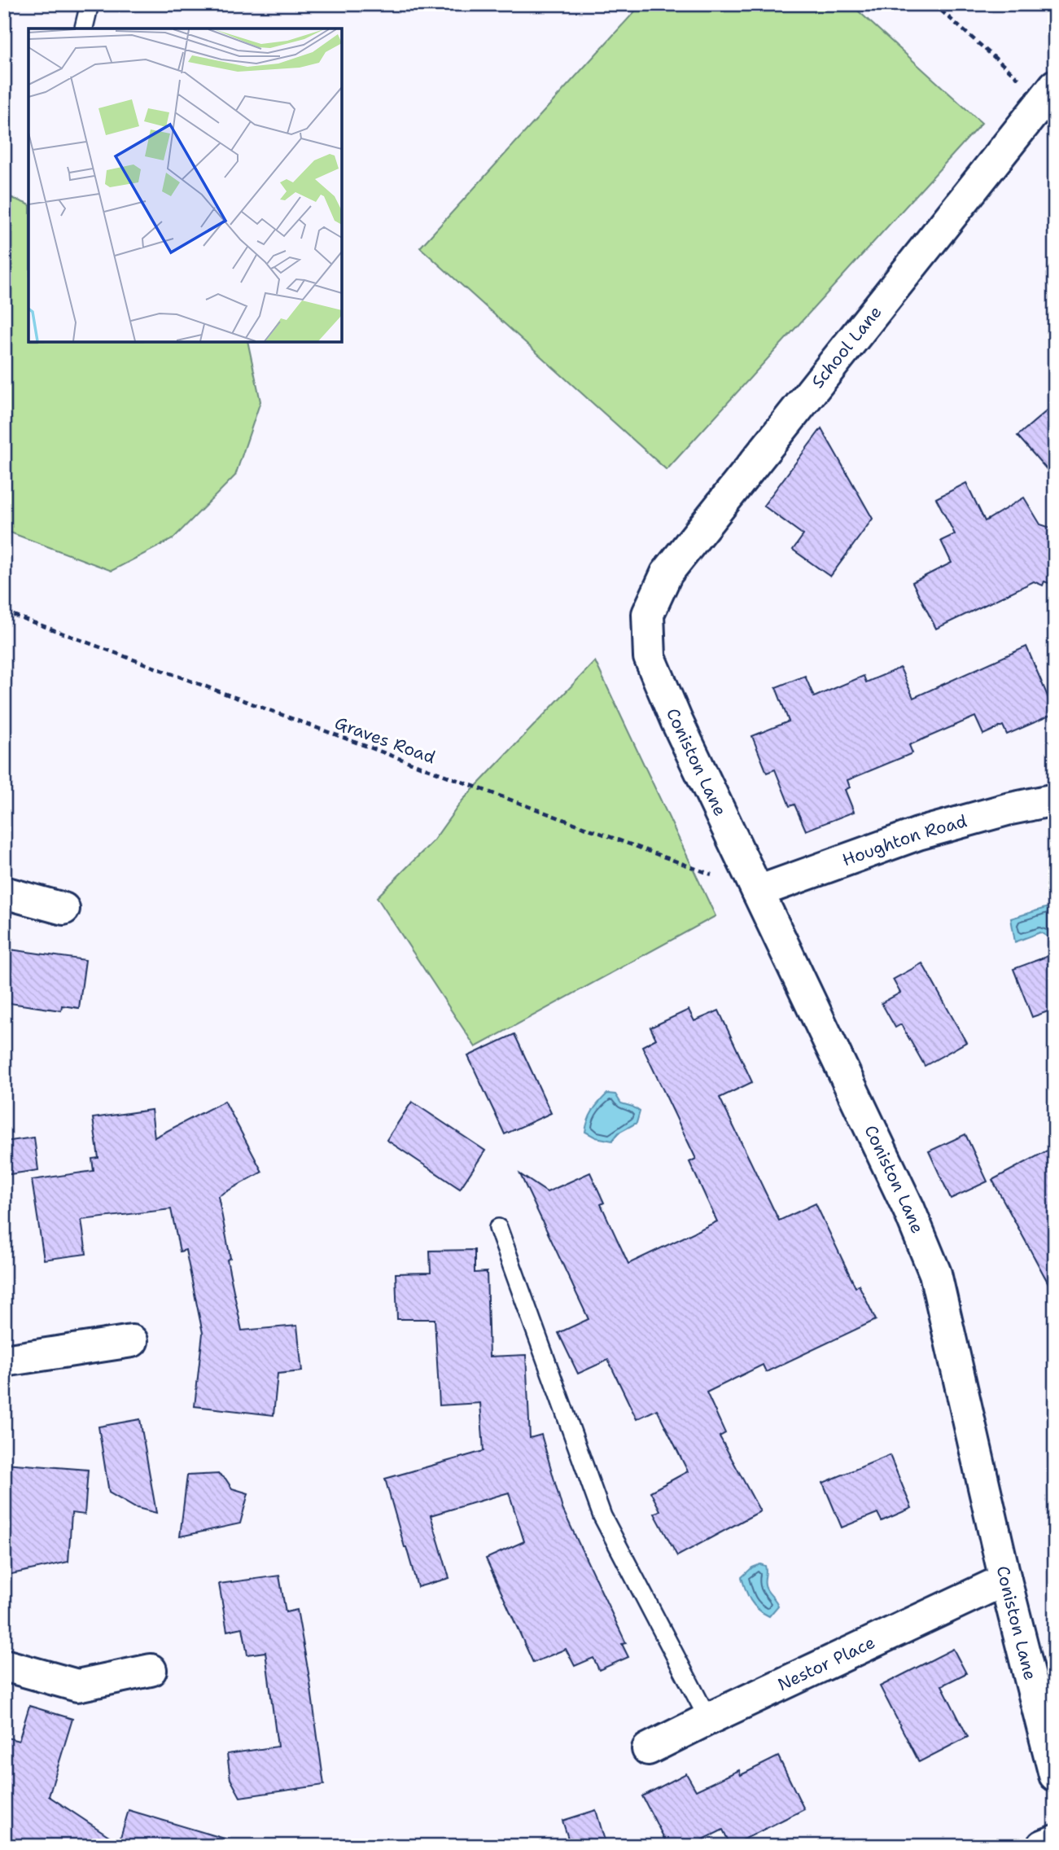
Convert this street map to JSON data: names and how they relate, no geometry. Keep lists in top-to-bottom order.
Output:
{
  "streets": {
    "street": [
      "School Lane",
      "Coniston Lane",
      "Houghton Road",
      "Nestor Place"
    ],
    "path": ["Graves Road"]
  },
  "crossings": [
    ["School Lane", "Coniston Lane"],
    ["Graves Road", "Coniston Lane"],
    ["Graves Road", "Houghton Road"],
    ["Coniston Lane", "Houghton Road"],
    ["Coniston Lane", "Nestor Place"]
  ]
}
